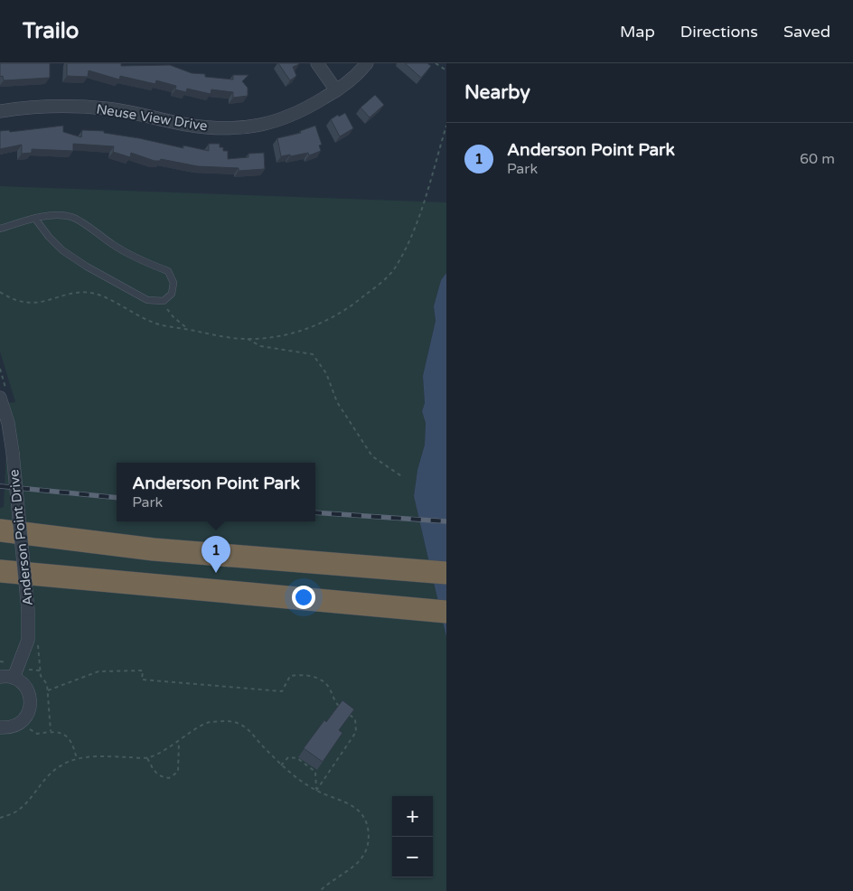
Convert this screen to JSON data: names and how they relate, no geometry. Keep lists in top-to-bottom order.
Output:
{
  "streets": {
    "street": ["Neuse View Drive", "Anderson Point Drive"]
  },
  "page": {
    "header": "Trailo",
    "nav": ["Map", "Directions", "Saved"],
    "heading": "Nearby",
    "list": [
      {
        "mark": "1",
        "name": "Anderson Point Park",
        "note": "Park",
        "value": "60 m"
      }
    ],
    "popup": ["Anderson Point Park", "Park"],
    "pins": "1",
    "map_buttons": ["+", "−"]
  }
}
